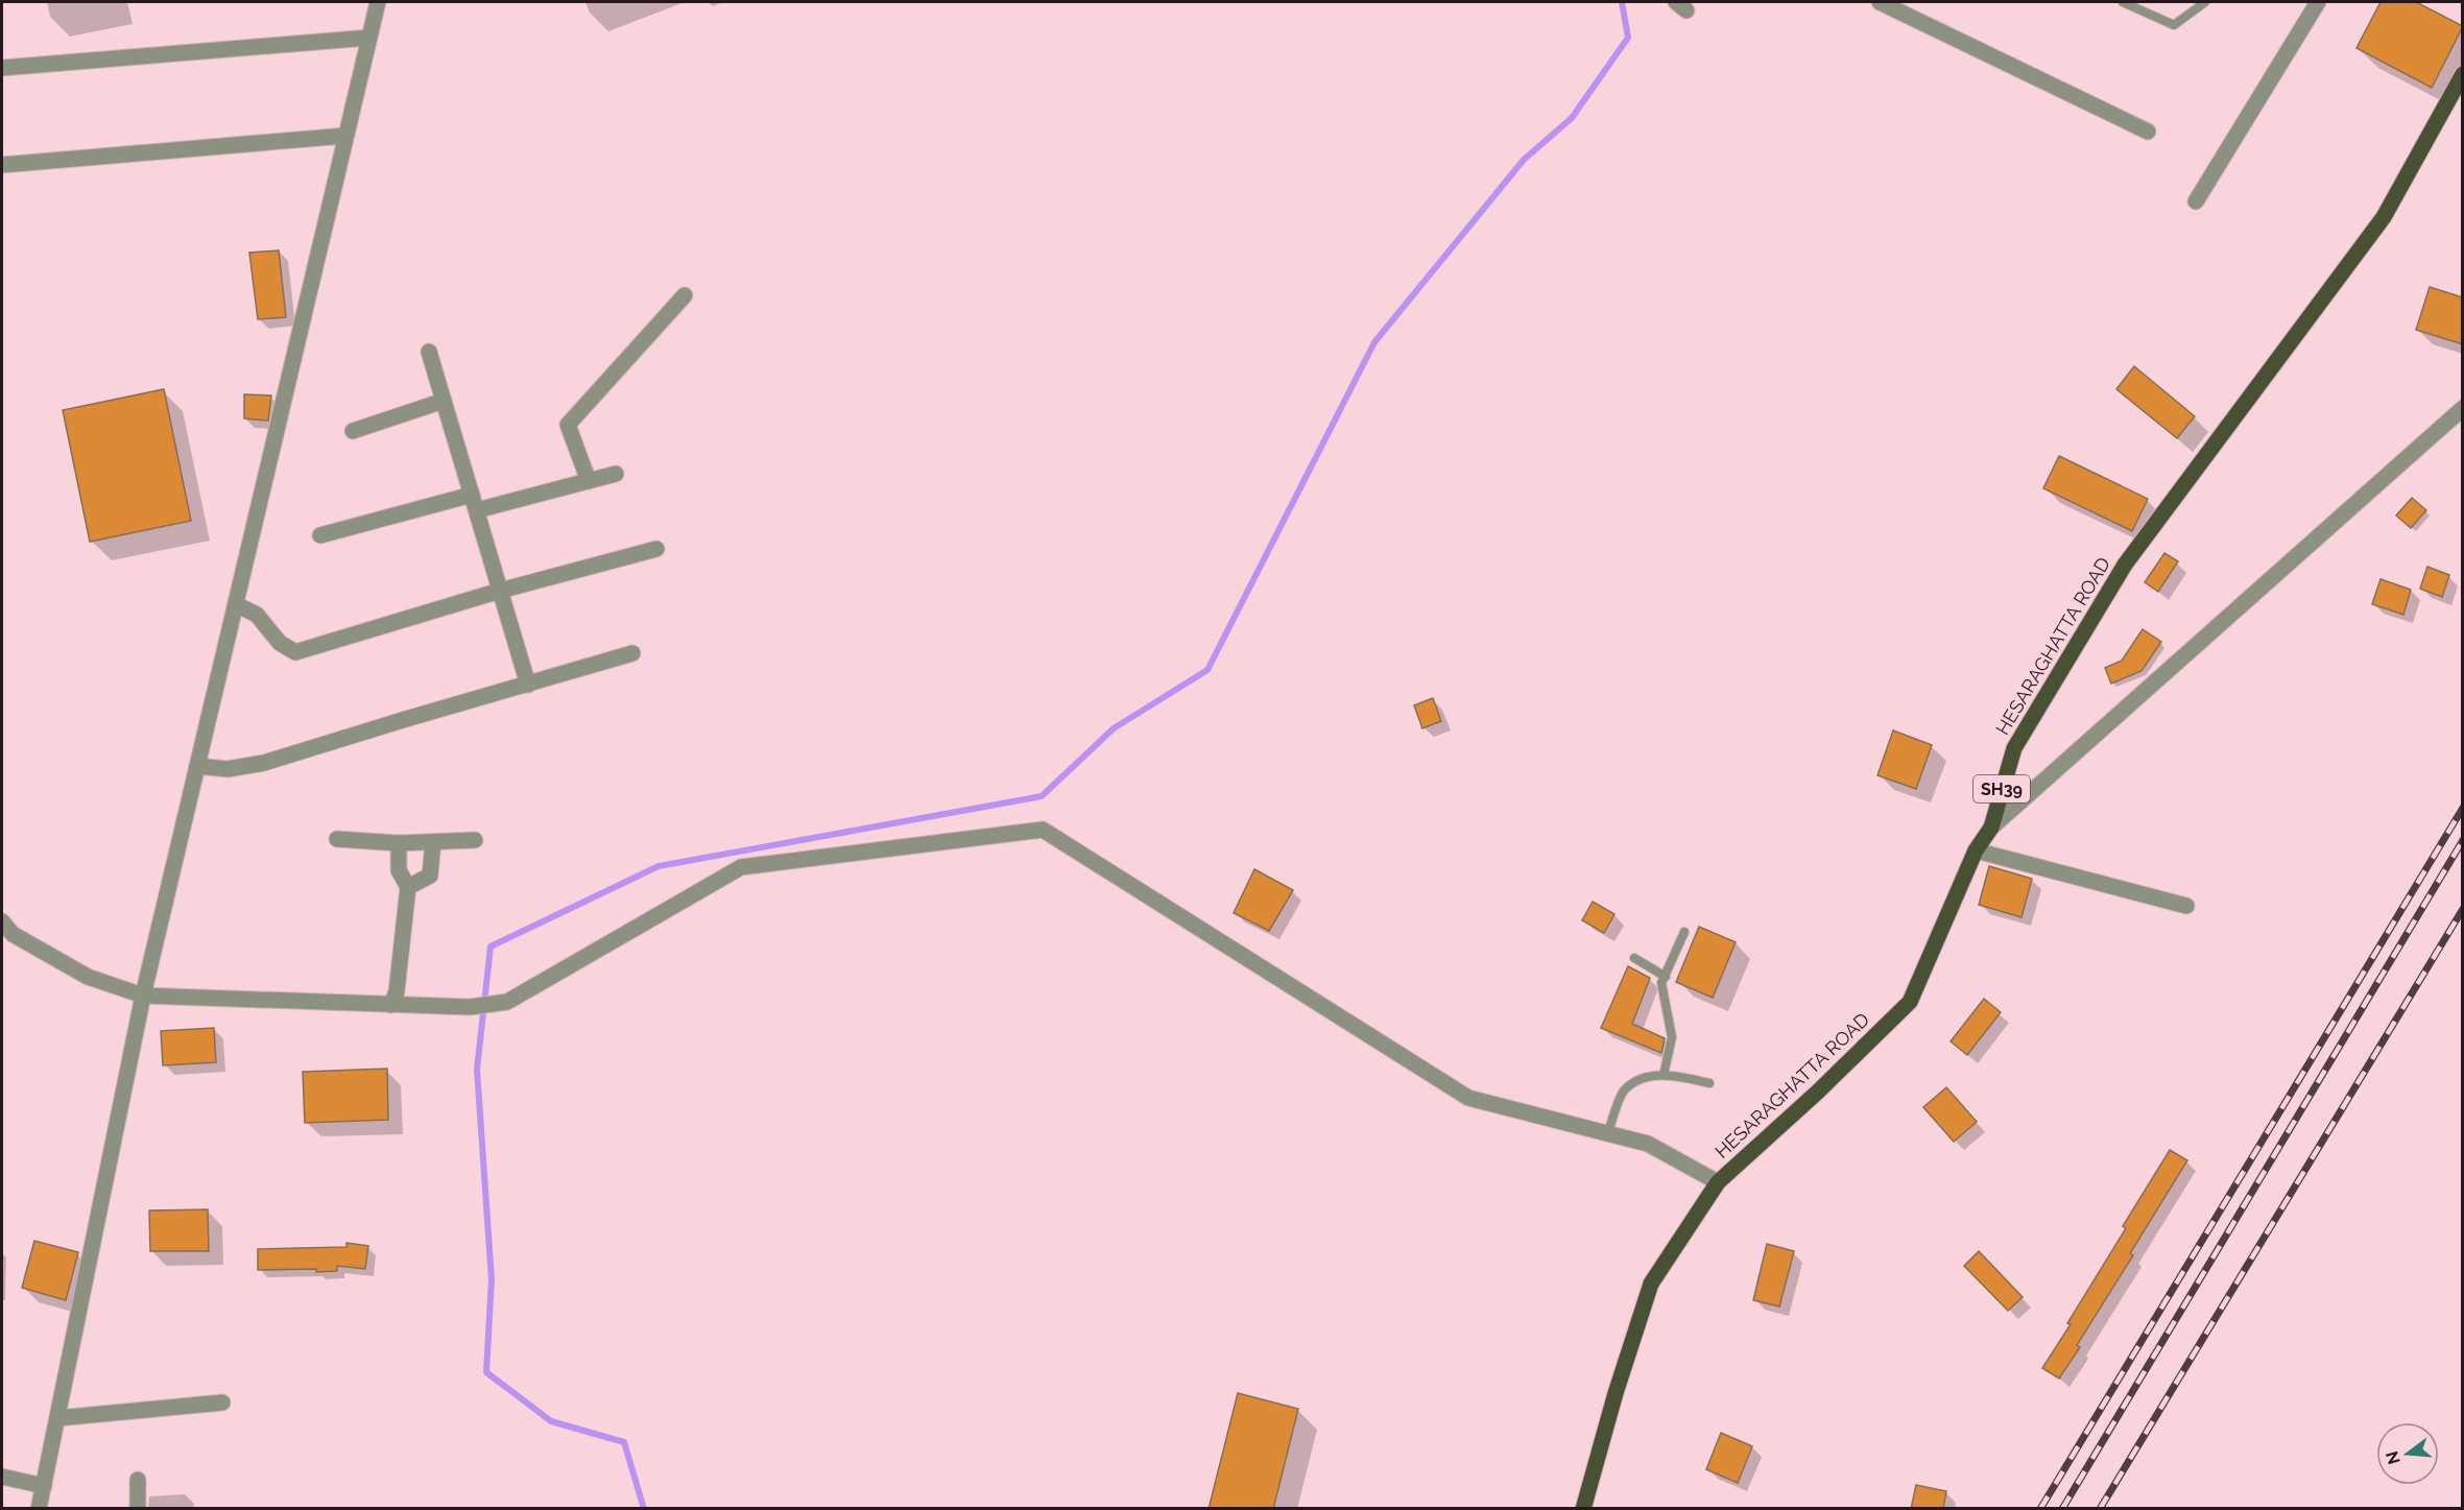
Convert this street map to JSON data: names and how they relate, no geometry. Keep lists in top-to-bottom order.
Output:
{
  "streets": {
    "main road": ["HESARAGHATTA ROAD", "SH39"]
  },
  "north": "left"
}
